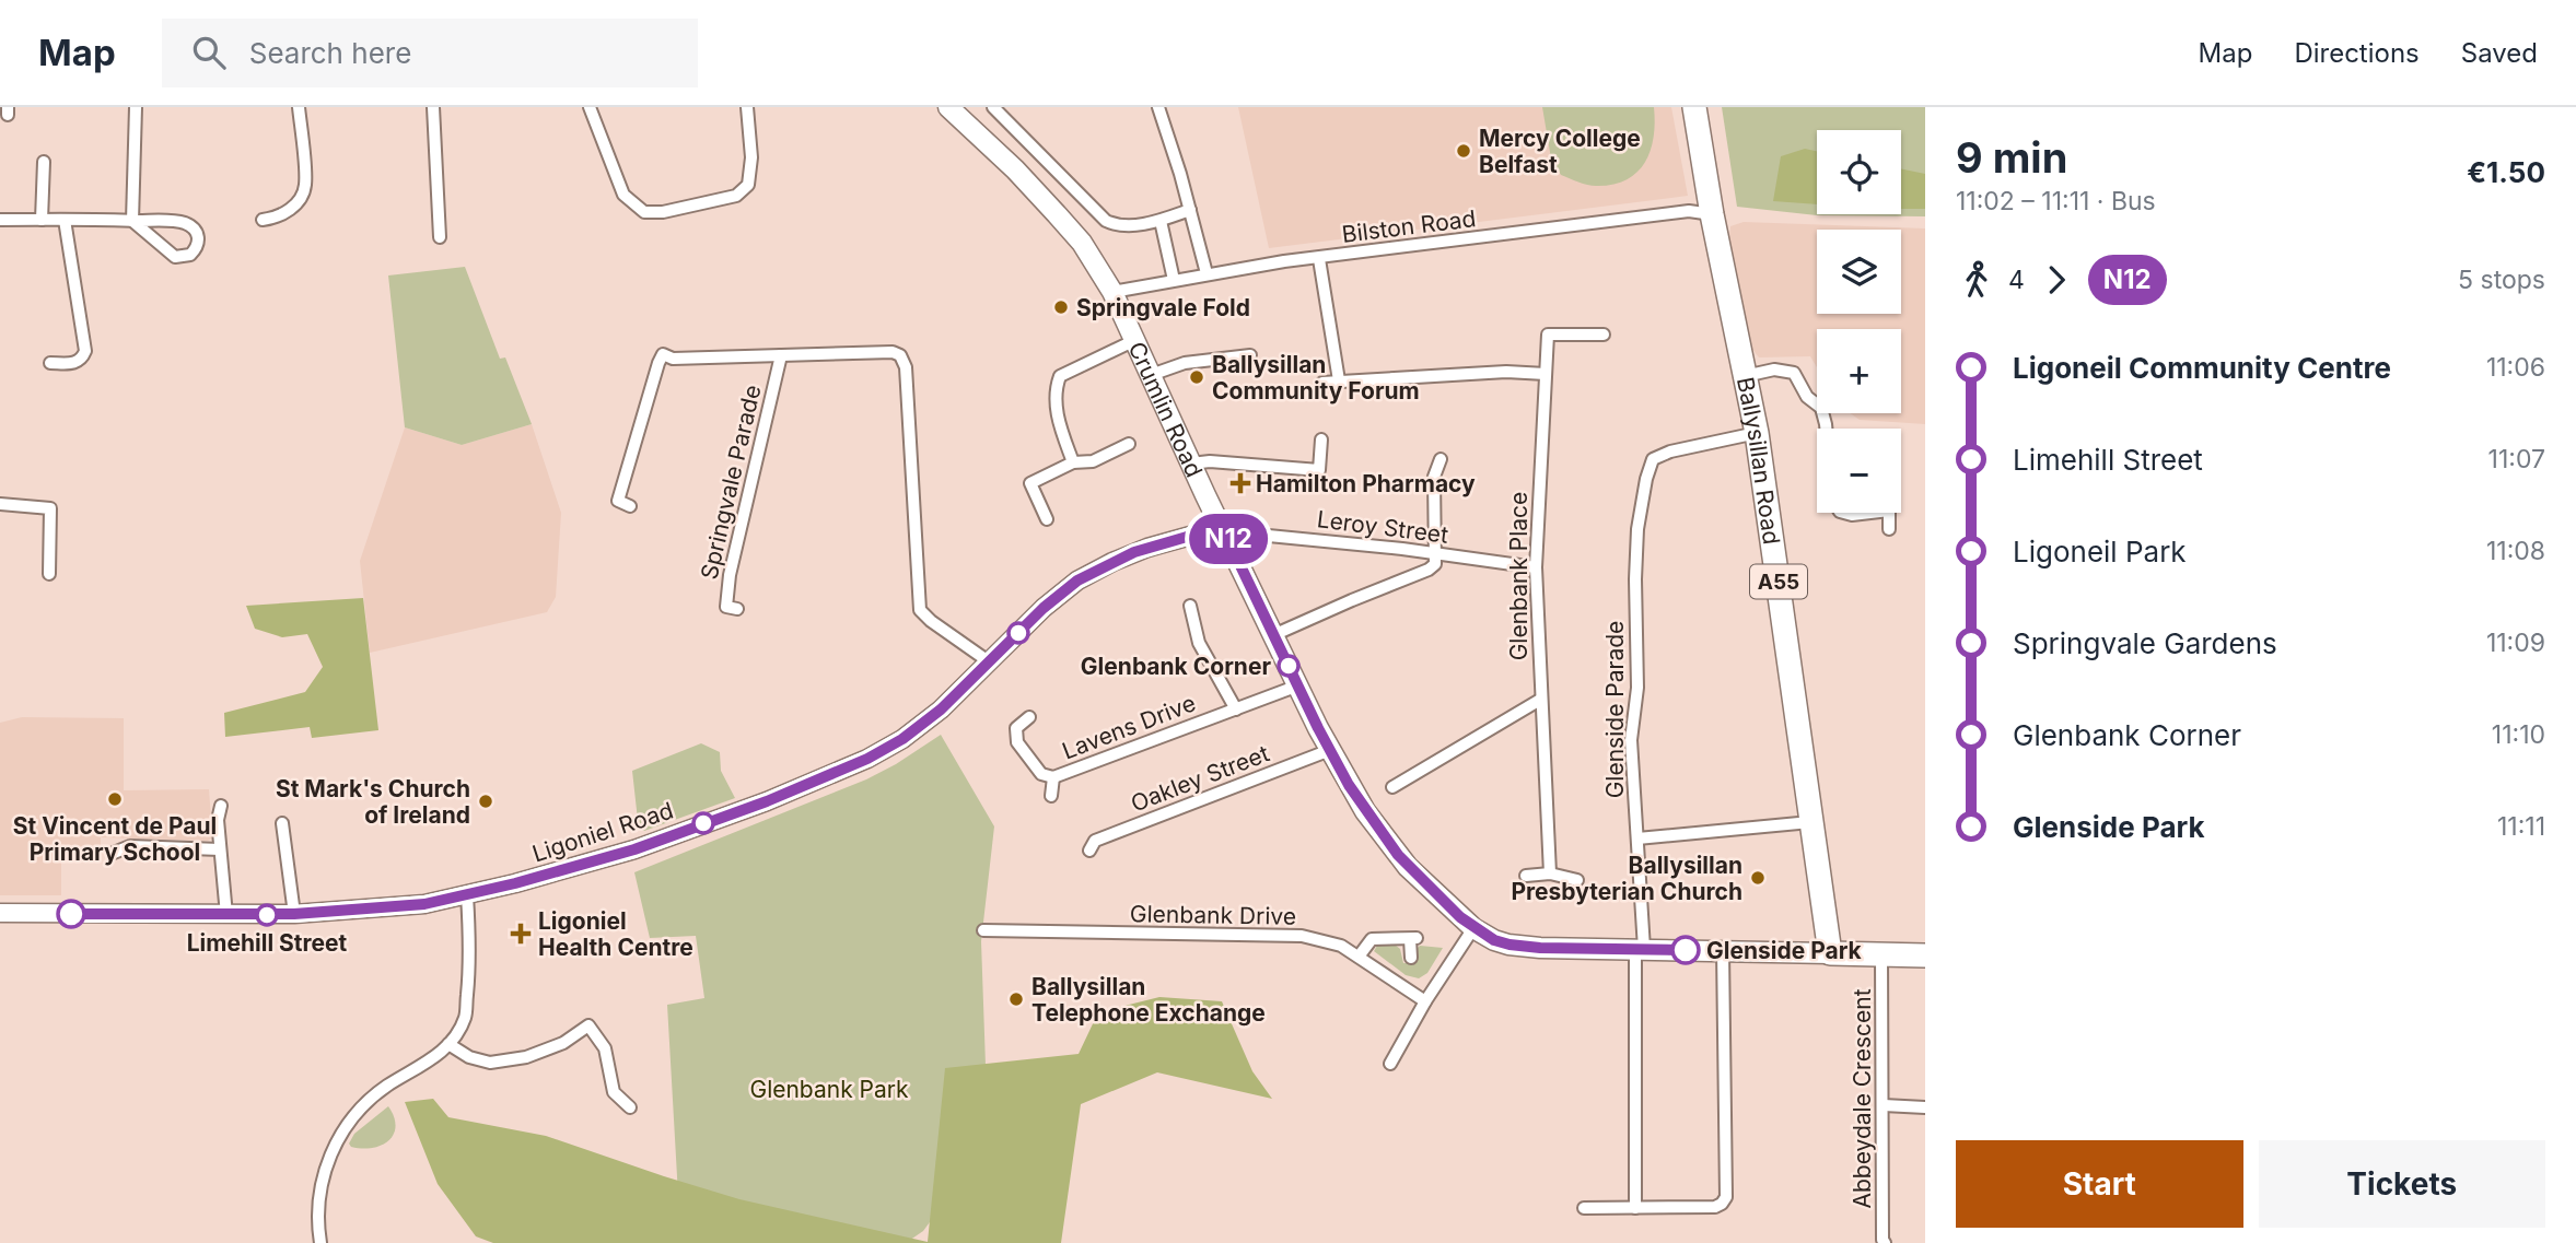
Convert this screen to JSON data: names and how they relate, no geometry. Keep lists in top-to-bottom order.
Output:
{
  "streets": {
    "highway": ["Crumlin Road", "Ballysillan Road", "A55"],
    "street": [
      "Bilston Road",
      "Springvale Parade",
      "Leroy Street",
      "Glenbank Place",
      "Glenside Parade",
      "Lavens Drive",
      "Oakley Street",
      "Ligoniel Road",
      "Glenbank Drive",
      "Abbeydale Crescent"
    ]
  },
  "crossings": [
    ["Bilston Road", "Crumlin Road"],
    ["Bilston Road", "Ballysillan Road"],
    ["Crumlin Road", "Ballysillan Road"],
    ["Crumlin Road", "Leroy Street"],
    ["Crumlin Road", "Glenside Parade"],
    ["Crumlin Road", "Lavens Drive"],
    ["Crumlin Road", "Oakley Street"],
    ["Crumlin Road", "Ligoniel Road"],
    ["Crumlin Road", "Abbeydale Crescent"],
    ["Ballysillan Road", "Glenside Parade"],
    ["Leroy Street", "Glenbank Place"],
    ["Leroy Street", "Ligoniel Road"]
  ],
  "parks": ["Glenbank Park"],
  "places": {
    "other": [
      "Mercy College Belfast",
      "Springvale Fold",
      "Ballysillan Community Forum",
      "Glenbank Corner",
      "St Vincent de Paul Primary School",
      "St Mark's Church of Ireland",
      "Ballysillan Presbyterian Church",
      "Limehill Street",
      "Glenside Park",
      "Ballysillan Telephone Exchange"
    ],
    "health": ["Hamilton Pharmacy", "Ligoniel Health Centre"]
  },
  "lines": ["bus line N12"],
  "page": {
    "header": "Map",
    "search": "Search here",
    "nav": ["Map", "Directions", "Saved"],
    "on_map": "N12",
    "heading": ["9 min", "11:02 – 11:11 · Bus", "€1.50"],
    "map_buttons": ["+", "−"],
    "legs": ["4", "N12", "5 stops"],
    "list": [
      {
        "name": "Ligoneil Community Centre",
        "value": "11:06"
      },
      {
        "name": "Limehill Street",
        "value": "11:07"
      },
      {
        "name": "Ligoneil Park",
        "value": "11:08"
      },
      {
        "name": "Springvale Gardens",
        "value": "11:09"
      },
      {
        "name": "Glenbank Corner",
        "value": "11:10"
      },
      {
        "name": "Glenside Park",
        "value": "11:11"
      }
    ],
    "buttons": ["Start", "Tickets"]
  }
}
